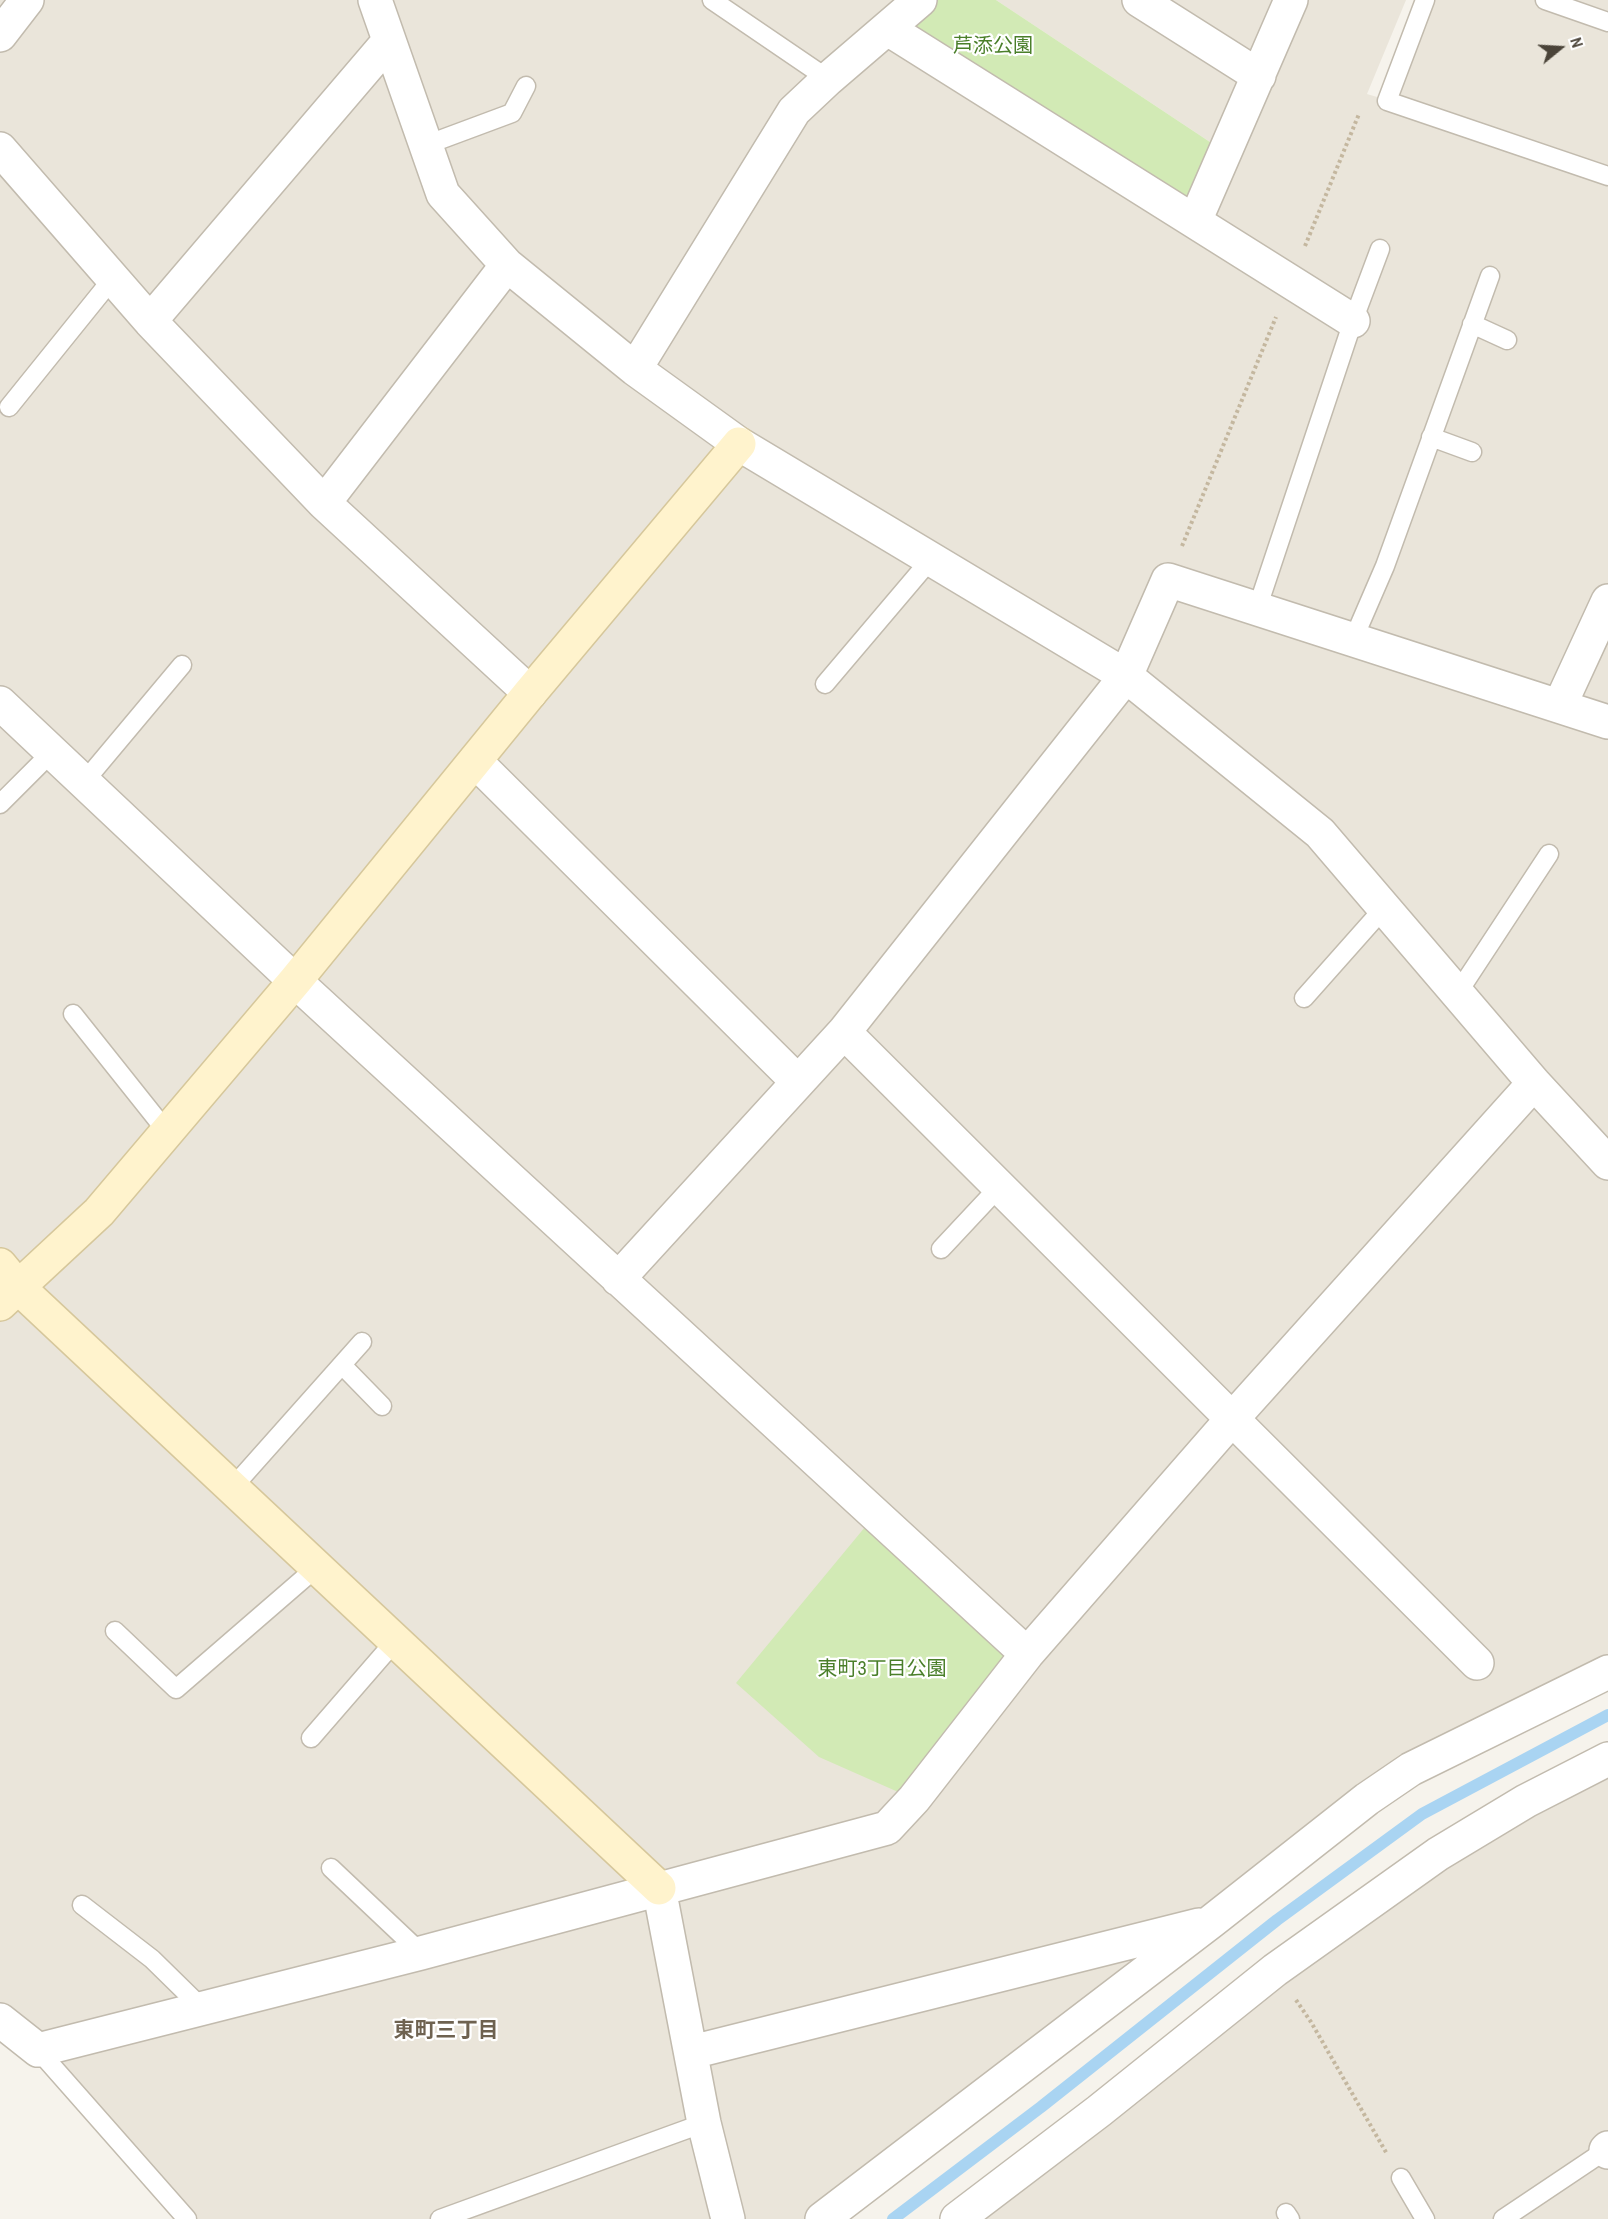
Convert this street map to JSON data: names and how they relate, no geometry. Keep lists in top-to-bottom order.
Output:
{
  "districts": ["東町三丁目"],
  "parks": ["芦添公園", "東町3丁目公園"],
  "north": "right"
}
